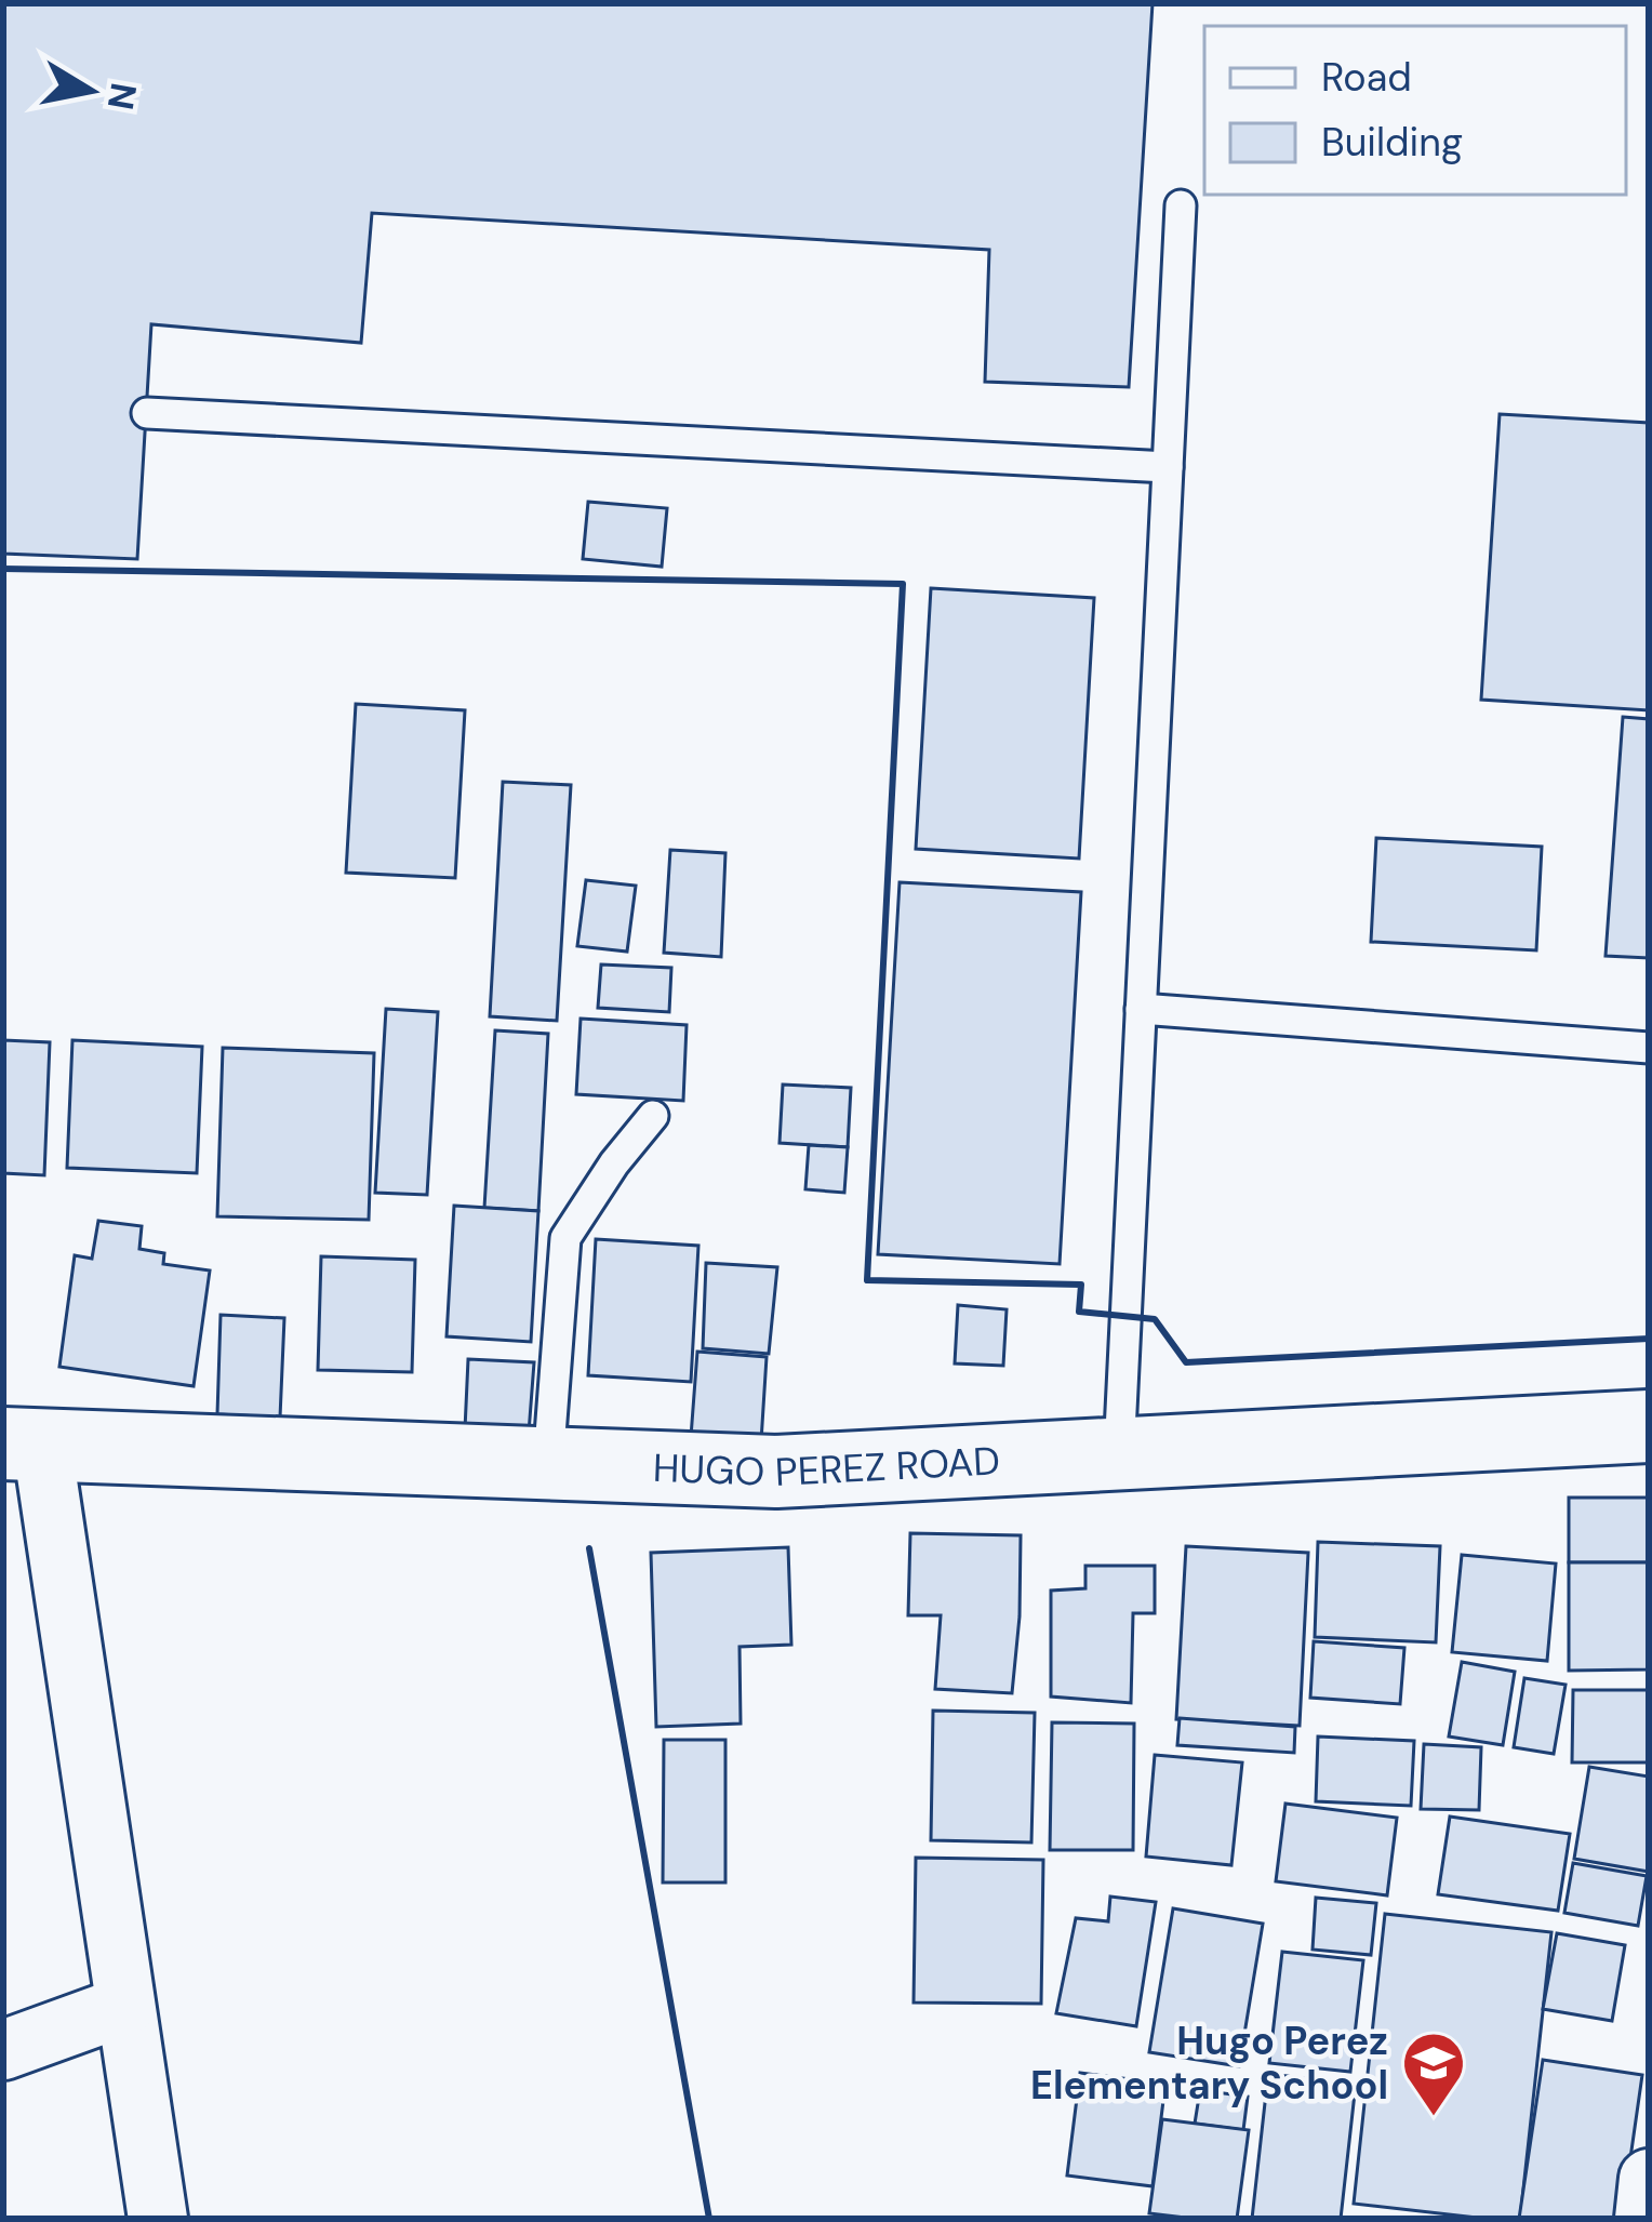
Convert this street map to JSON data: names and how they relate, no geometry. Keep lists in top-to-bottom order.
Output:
{
  "streets": {
    "street": ["HUGO PEREZ ROAD"]
  },
  "places": {
    "school or university": ["Hugo Perez Elementary School"]
  },
  "legend": ["Road", "Building"],
  "north": "right"
}
